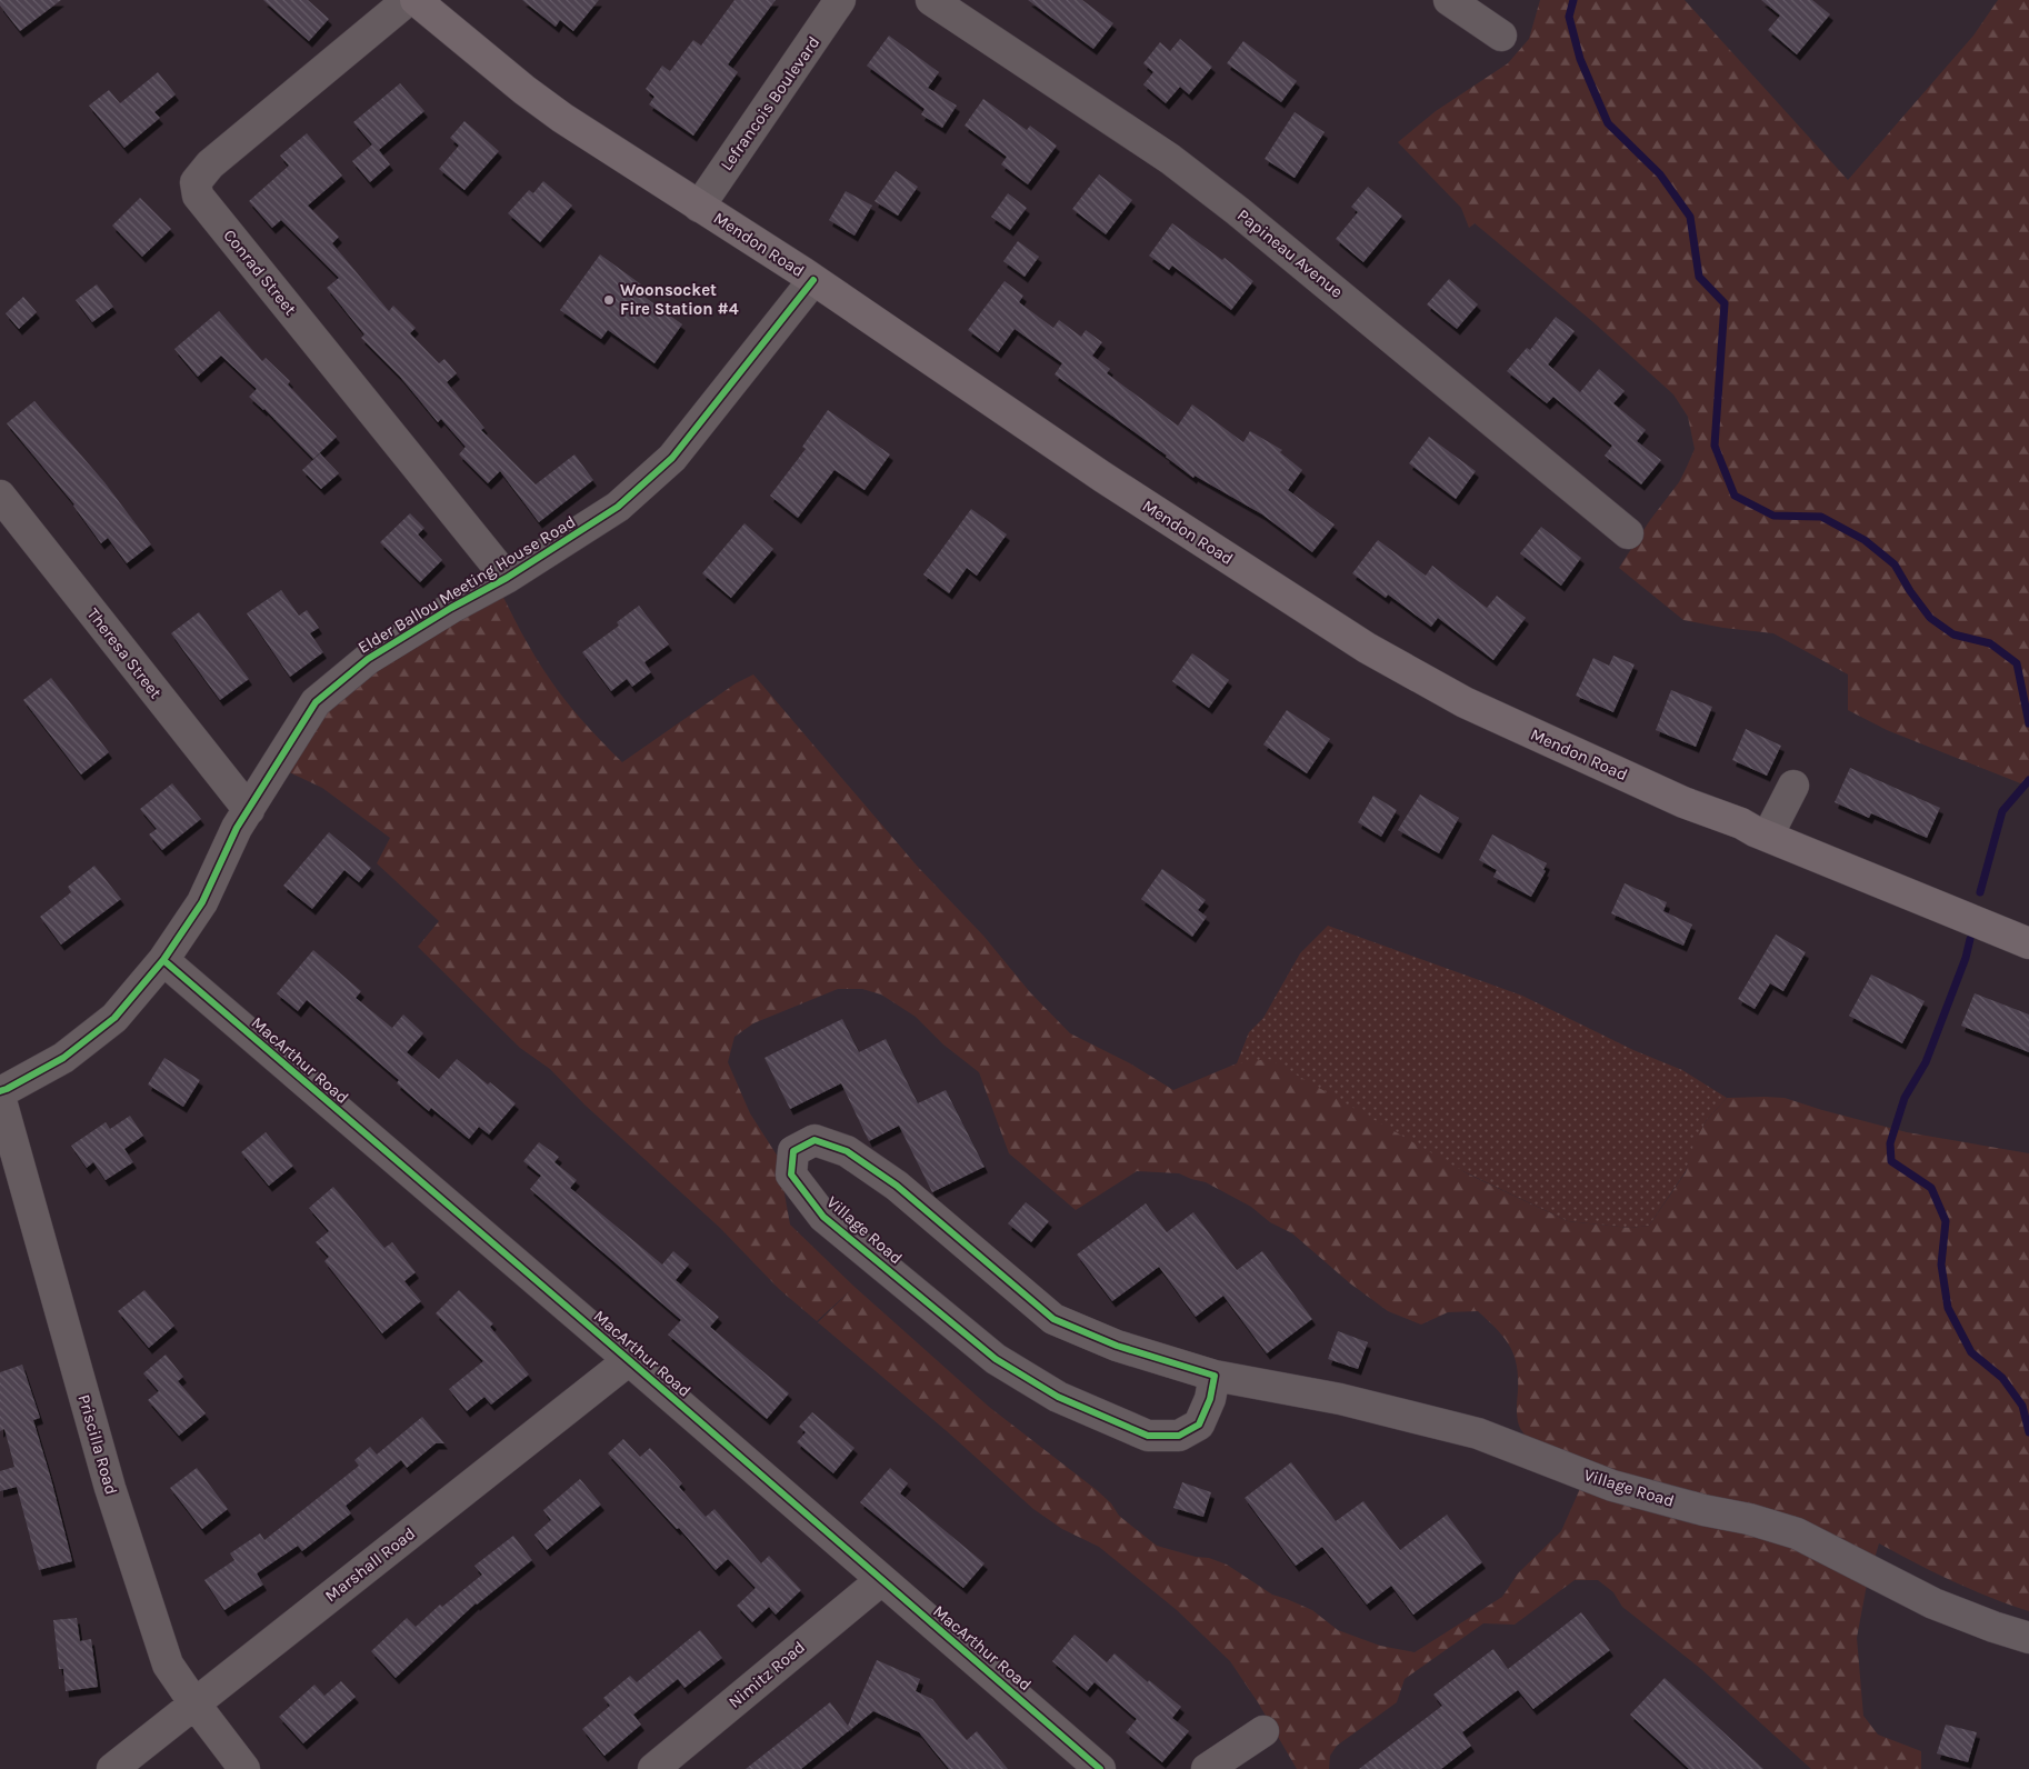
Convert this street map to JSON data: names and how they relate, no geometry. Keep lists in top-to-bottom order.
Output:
{
  "streets": {
    "main road": ["Mendon Road"],
    "street": [
      "Lefrancois Boulevard",
      "Papineau Avenue",
      "Conrad Street",
      "Elder Ballou Meeting House Road",
      "Theresa Street",
      "MacArthur Road",
      "Village Road",
      "Priscilla Road",
      "Marshall Road",
      "Nimitz Road"
    ]
  },
  "crossings": [
    ["Lefrancois Boulevard", "Mendon Road"],
    ["Mendon Road", "Elder Ballou Meeting House Road"],
    ["Conrad Street", "Elder Ballou Meeting House Road"],
    ["Elder Ballou Meeting House Road", "Theresa Street"],
    ["Elder Ballou Meeting House Road", "MacArthur Road"],
    ["MacArthur Road", "Marshall Road"],
    ["MacArthur Road", "Nimitz Road"],
    ["Priscilla Road", "Marshall Road"]
  ],
  "places": ["Woonsocket Fire Station #4"]
}
